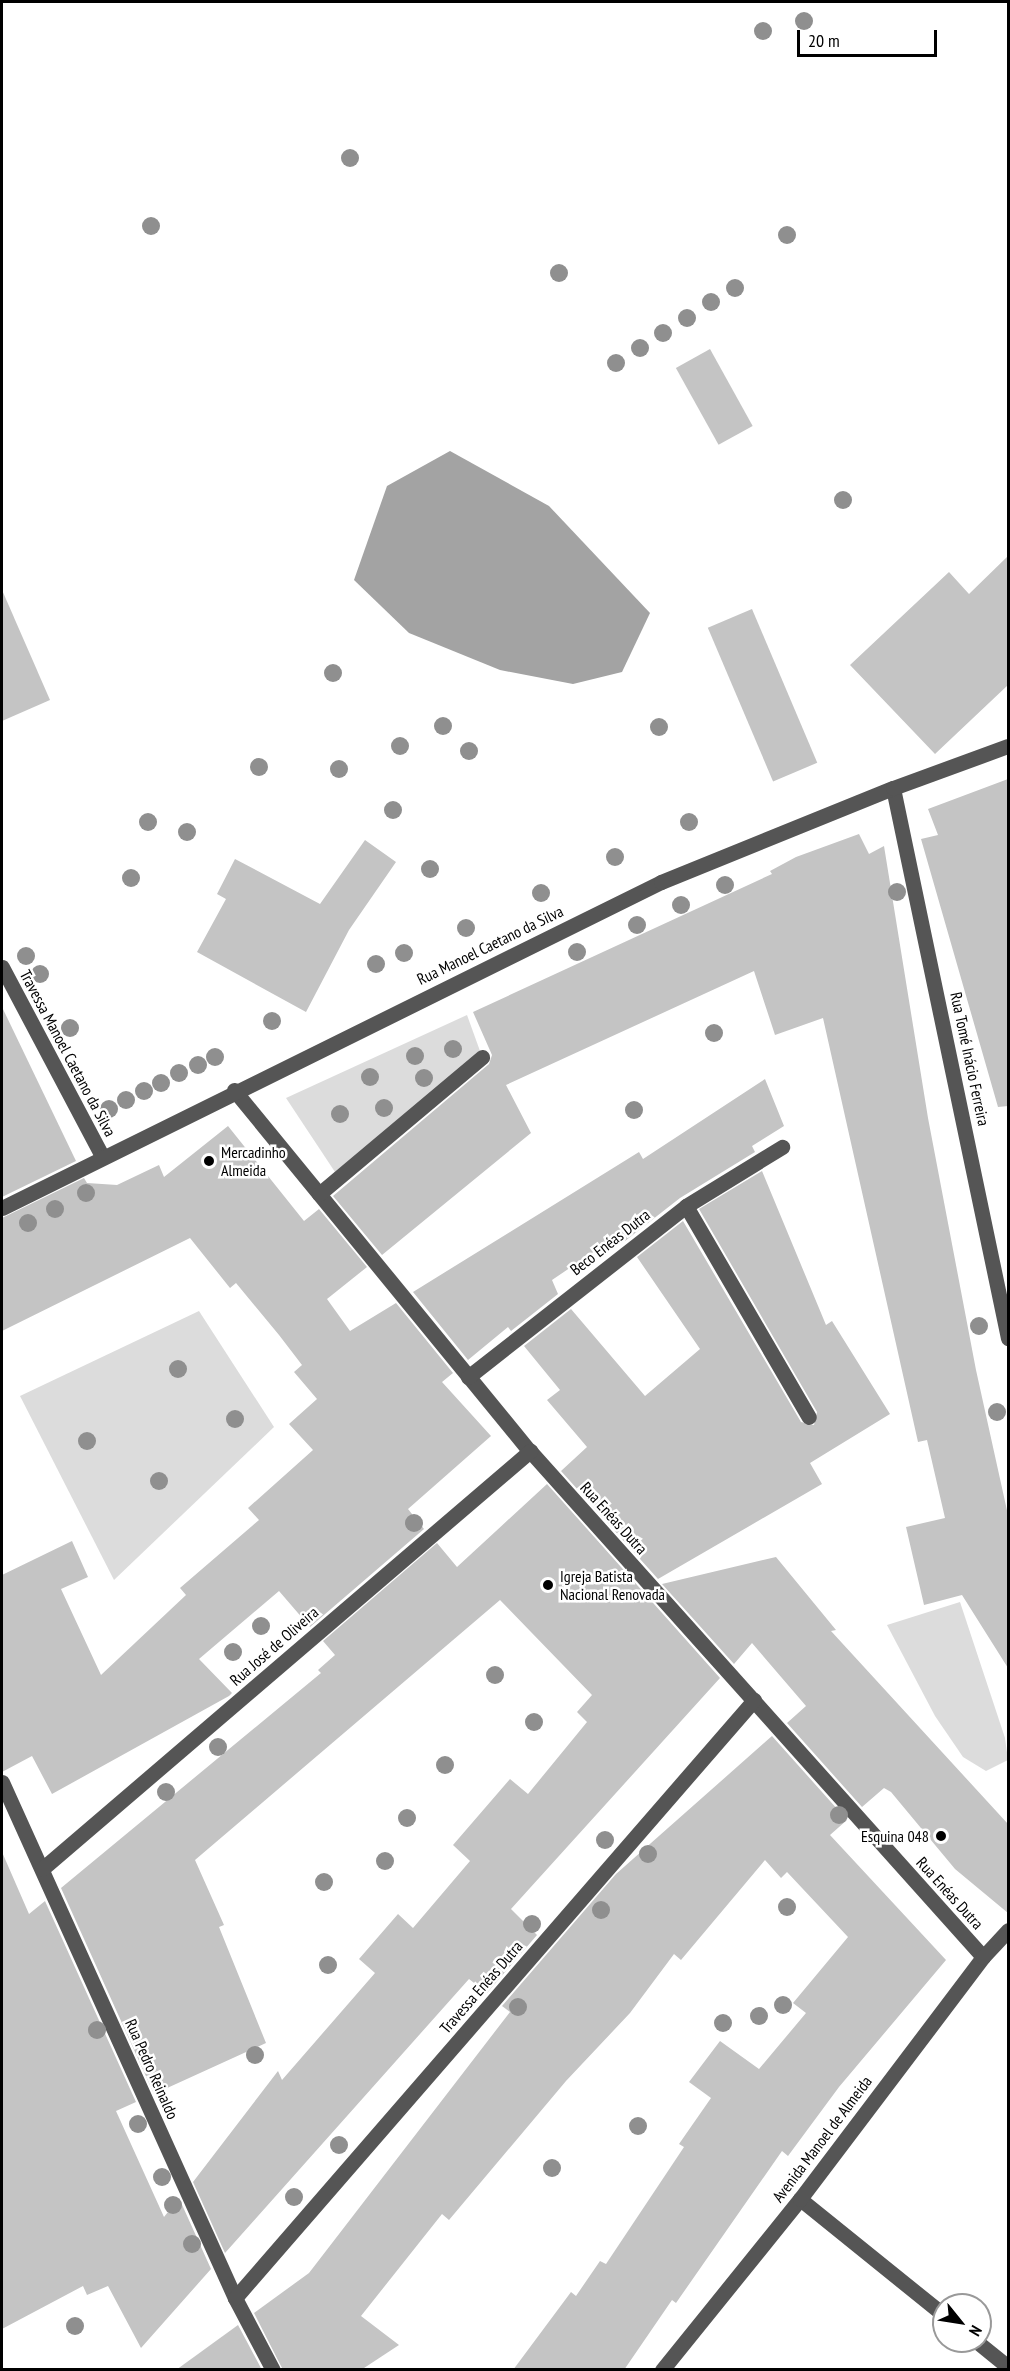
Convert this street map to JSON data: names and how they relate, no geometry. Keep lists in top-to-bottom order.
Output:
{
  "streets": {
    "street": [
      "Rua Manoel Caetano da Silva",
      "Travessa Manoel Caetano da Silva",
      "Rua Tomé Inácio Ferreira",
      "Beco Enéas Dutra",
      "Rua Enéas Dutra",
      "Rua José de Oliveira",
      "Travessa Enéas Dutra",
      "Rua Pedro Reinaldo",
      "Avenida Manoel de Almeida"
    ]
  },
  "crossings": [
    ["Rua Manoel Caetano da Silva", "Travessa Manoel Caetano da Silva"],
    ["Rua Manoel Caetano da Silva", "Rua Tomé Inácio Ferreira"],
    ["Rua Manoel Caetano da Silva", "Rua Enéas Dutra"],
    ["Beco Enéas Dutra", "Rua Enéas Dutra"],
    ["Rua Enéas Dutra", "Rua José de Oliveira"],
    ["Rua Enéas Dutra", "Travessa Enéas Dutra"],
    ["Rua Enéas Dutra", "Avenida Manoel de Almeida"],
    ["Rua José de Oliveira", "Rua Pedro Reinaldo"],
    ["Travessa Enéas Dutra", "Rua Pedro Reinaldo"]
  ],
  "places": ["Mercadinho Almeida", "Igreja Batista Nacional Renovada", "Esquina 048"],
  "scale_bar": "20 m",
  "north": "bottom right"
}
